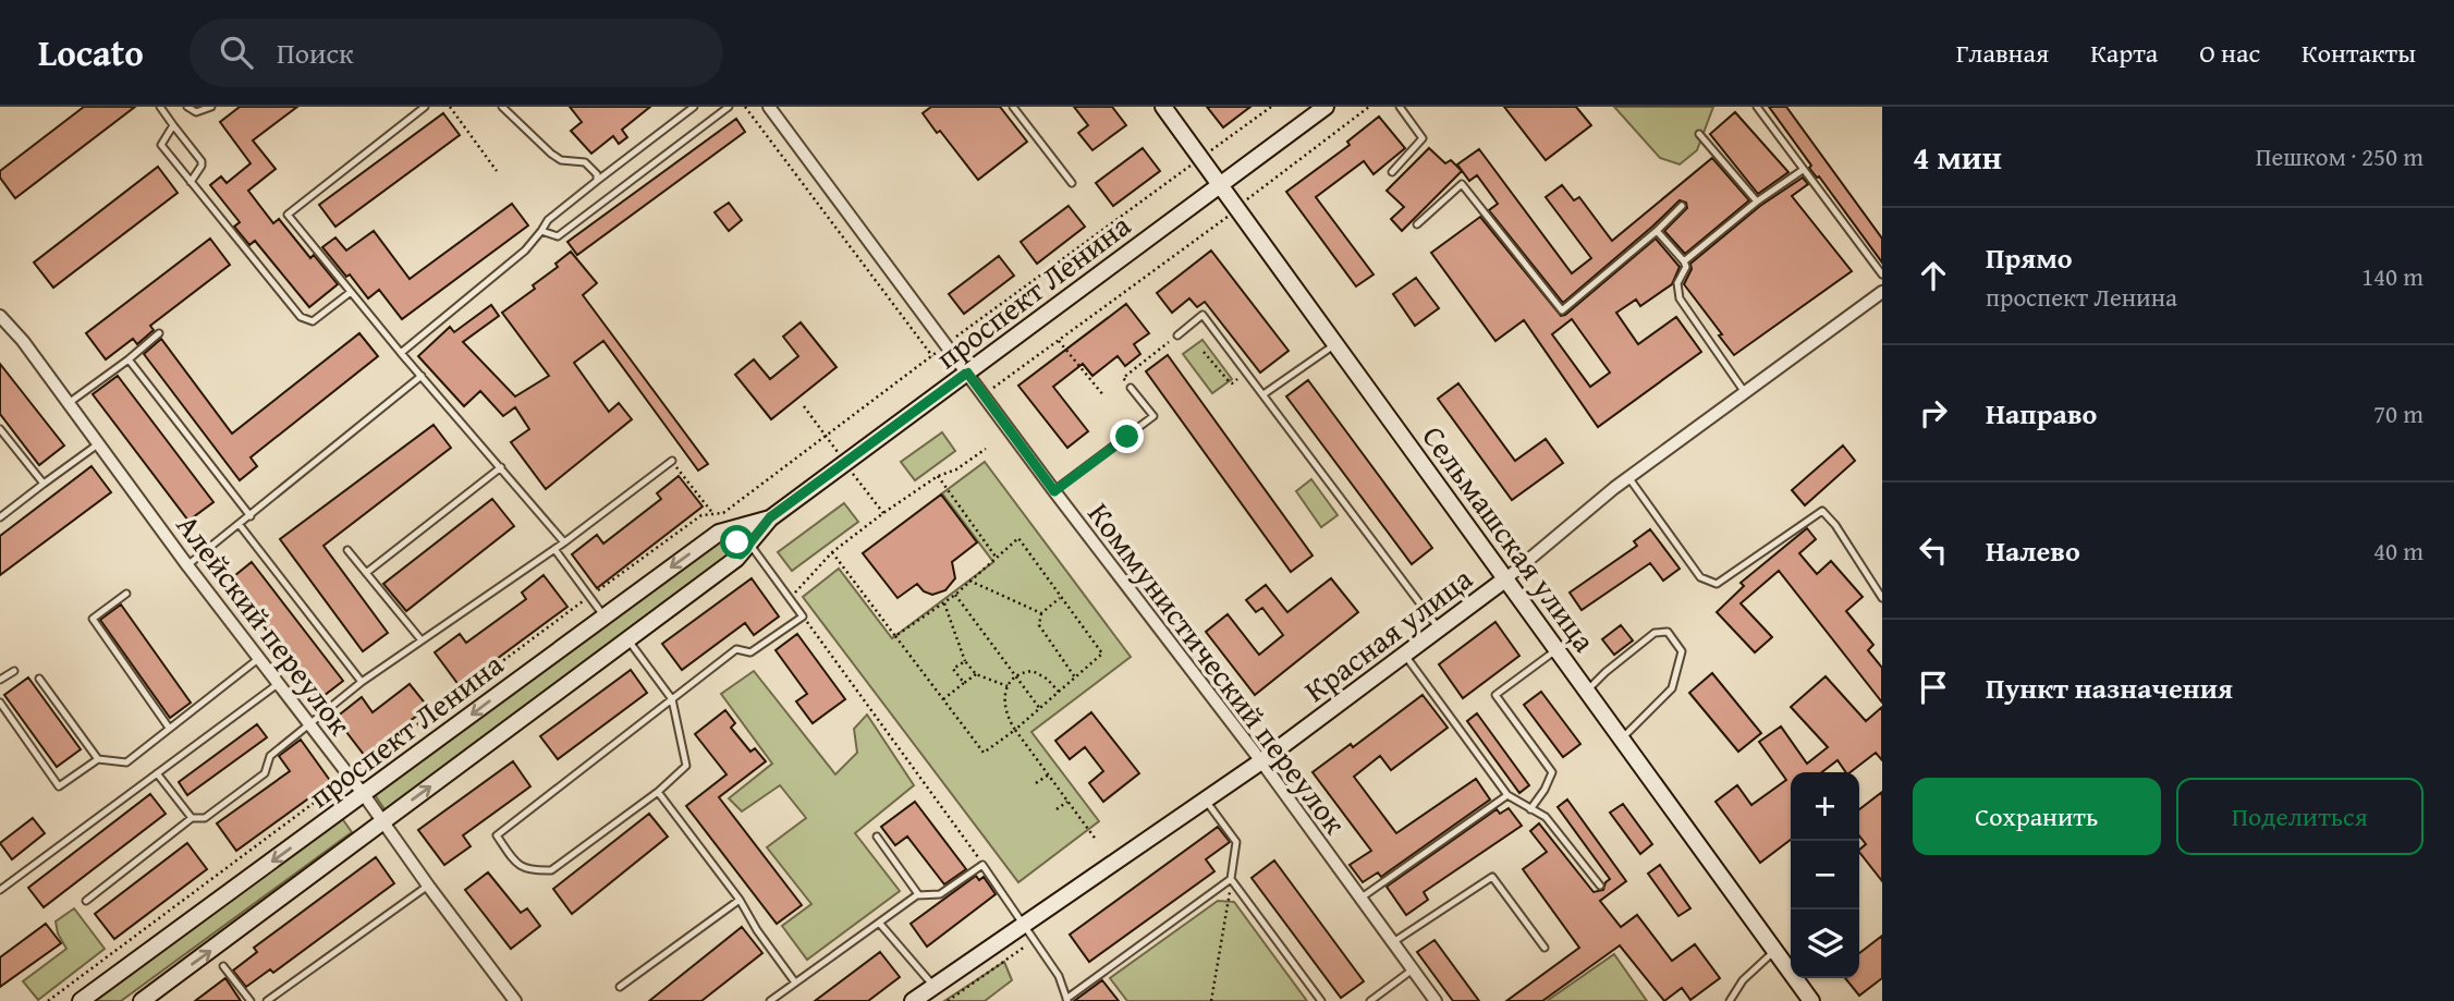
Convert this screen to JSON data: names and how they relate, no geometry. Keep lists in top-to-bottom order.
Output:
{
  "streets": {
    "main road": ["проспект Ленина", "Сельмашская улица", "Красная улица"],
    "street": ["Алейский переулок", "Коммунистический переулок"]
  },
  "crossings": [
    ["проспект Ленина", "Сельмашская улица"],
    ["проспект Ленина", "Алейский переулок"],
    ["проспект Ленина", "Коммунистический переулок"],
    ["Сельмашская улица", "Красная улица"],
    ["Красная улица", "Коммунистический переулок"]
  ],
  "page": {
    "header": "Locato",
    "search": "Поиск",
    "nav": [
      "Главная",
      "Карта",
      "О нас",
      "Контакты"
    ],
    "heading": ["4 мин", "Пешком · 250 m"],
    "list": [
      ["Прямо", "проспект Ленина", "140 m"],
      ["Направо", "70 m"],
      ["Налево", "40 m"],
      "Пункт назначения"
    ],
    "buttons": ["Сохранить", "Поделиться"],
    "map_buttons": ["+", "−"]
  }
}
